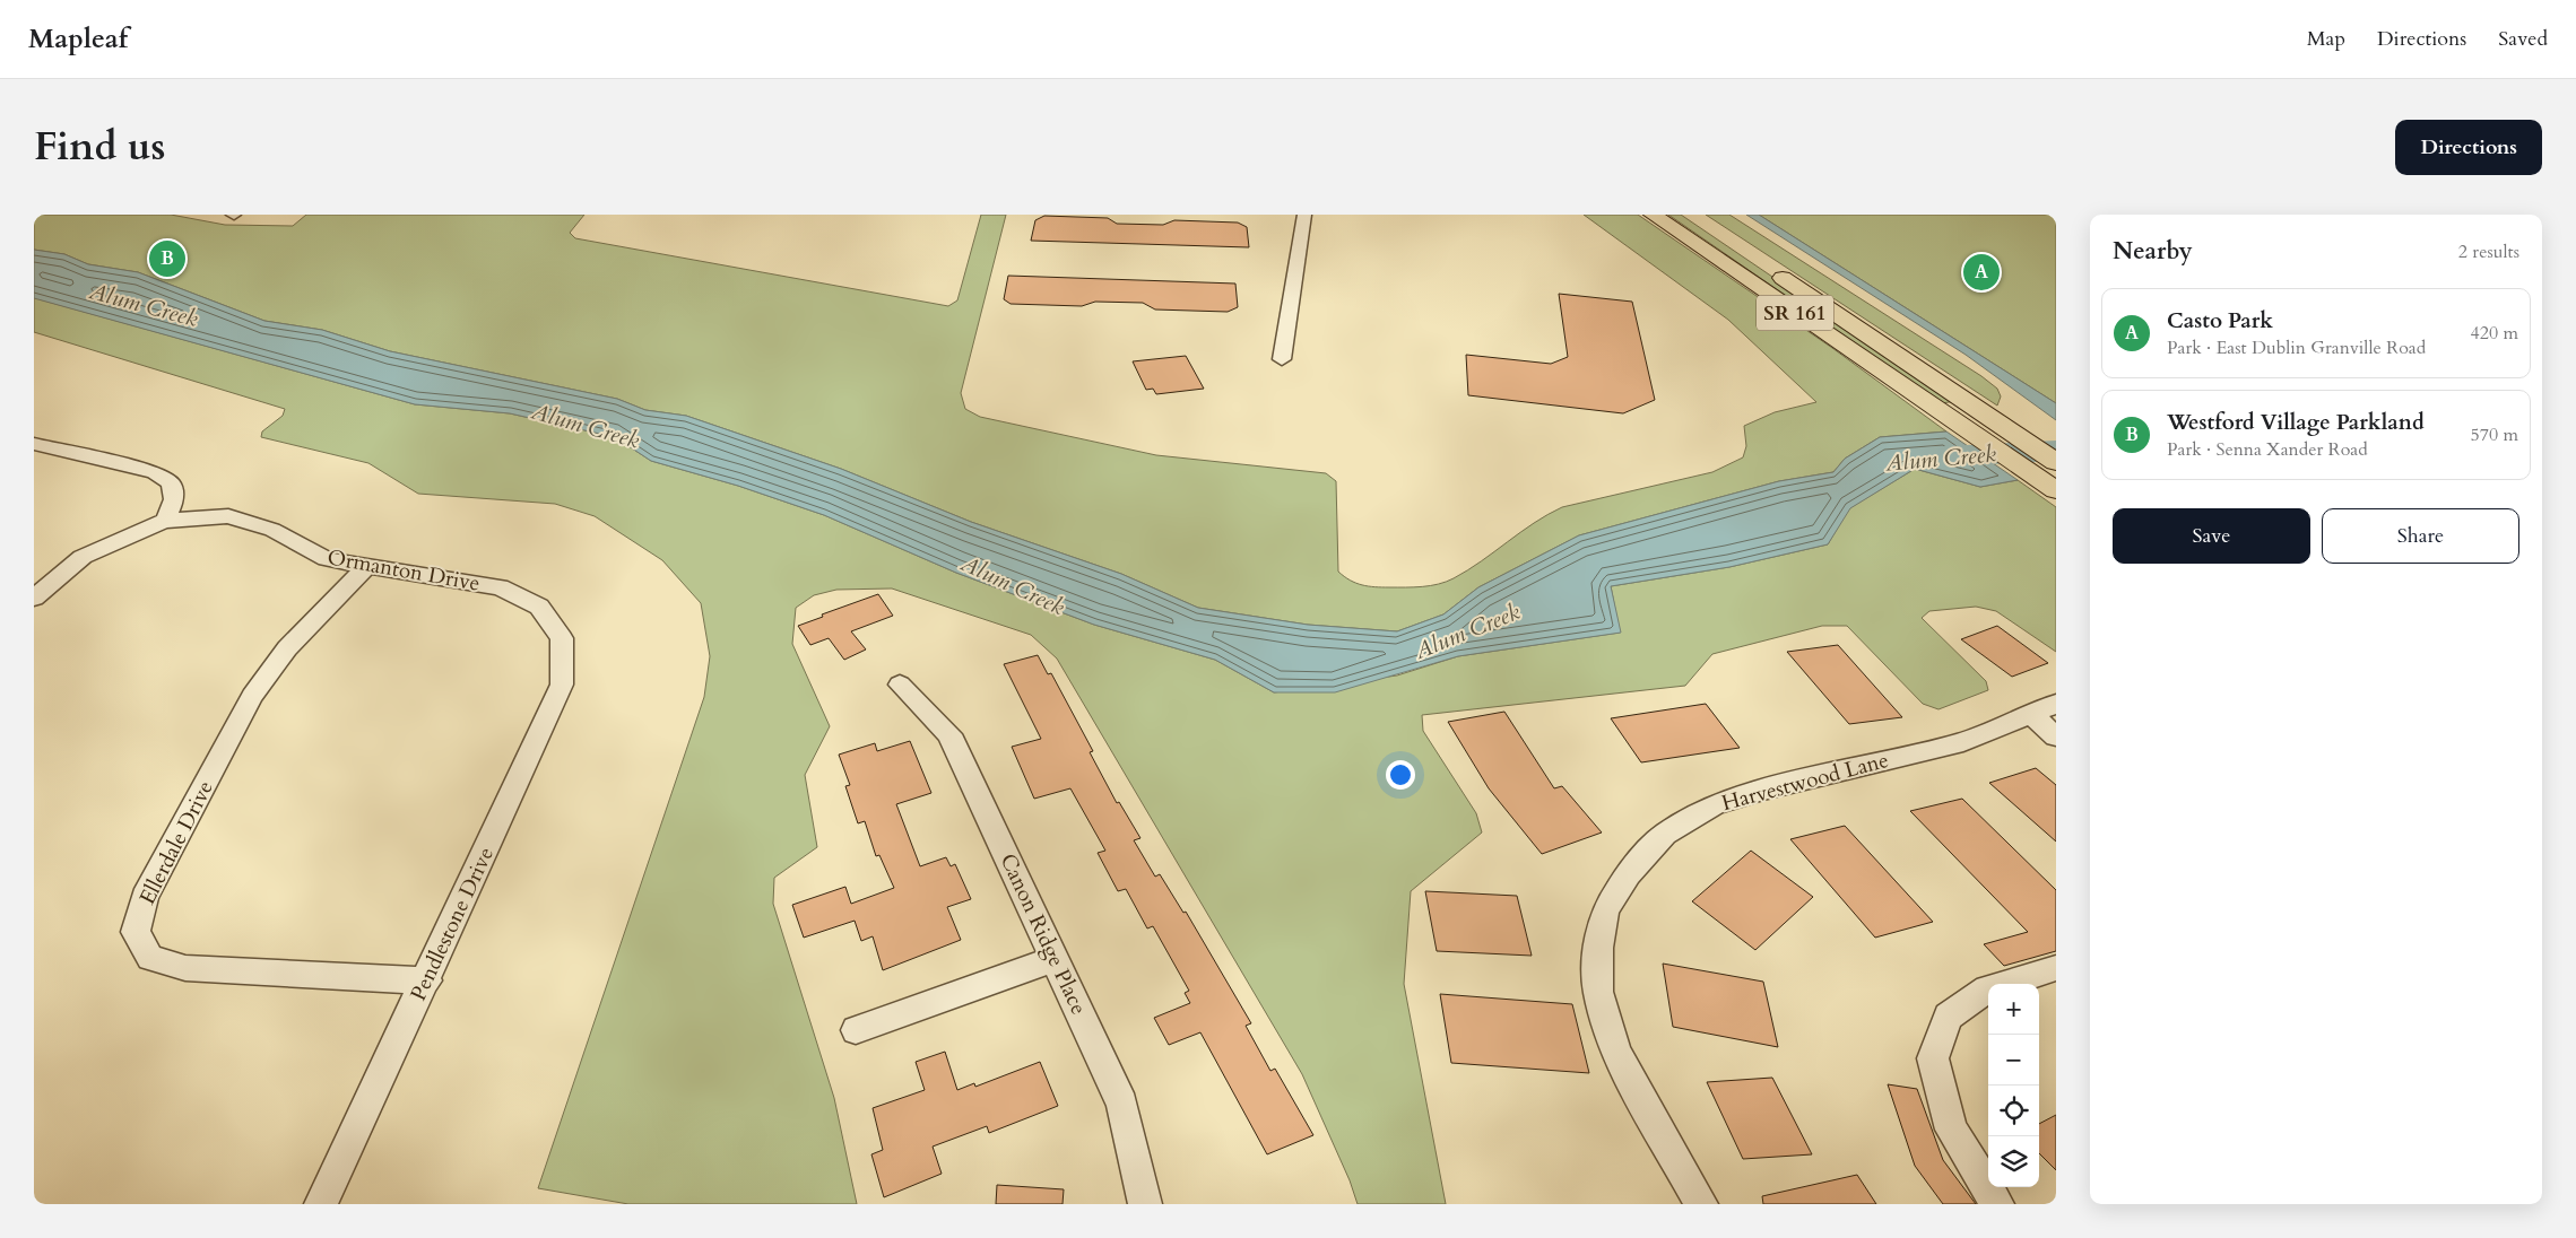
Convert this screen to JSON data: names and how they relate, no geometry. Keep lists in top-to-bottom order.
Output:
{
  "streets": {
    "main road": ["SR 161"],
    "street": [
      "Ormanton Drive",
      "Harvestwood Lane",
      "Ellerdale Drive",
      "Pendlestone Drive",
      "Canon Ridge Place"
    ]
  },
  "crossings": [
    ["Ormanton Drive", "Ellerdale Drive"],
    ["Ormanton Drive", "Pendlestone Drive"],
    ["Ellerdale Drive", "Pendlestone Drive"]
  ],
  "water": ["Alum Creek"],
  "page": {
    "header": "Mapleaf",
    "nav": ["Map", "Directions", "Saved"],
    "title": "Find us",
    "buttons": [
      "Directions",
      ["Save", "Share"]
    ],
    "heading": ["Nearby", "2 results"],
    "pins": ["B", "A"],
    "list": [
      {
        "mark": "A",
        "name": "Casto Park",
        "note": "Park · East Dublin Granville Road",
        "value": "420 m"
      },
      {
        "mark": "B",
        "name": "Westford Village Parkland",
        "note": "Park · Senna Xander Road",
        "value": "570 m"
      }
    ],
    "map_buttons": ["+", "−"]
  }
}
